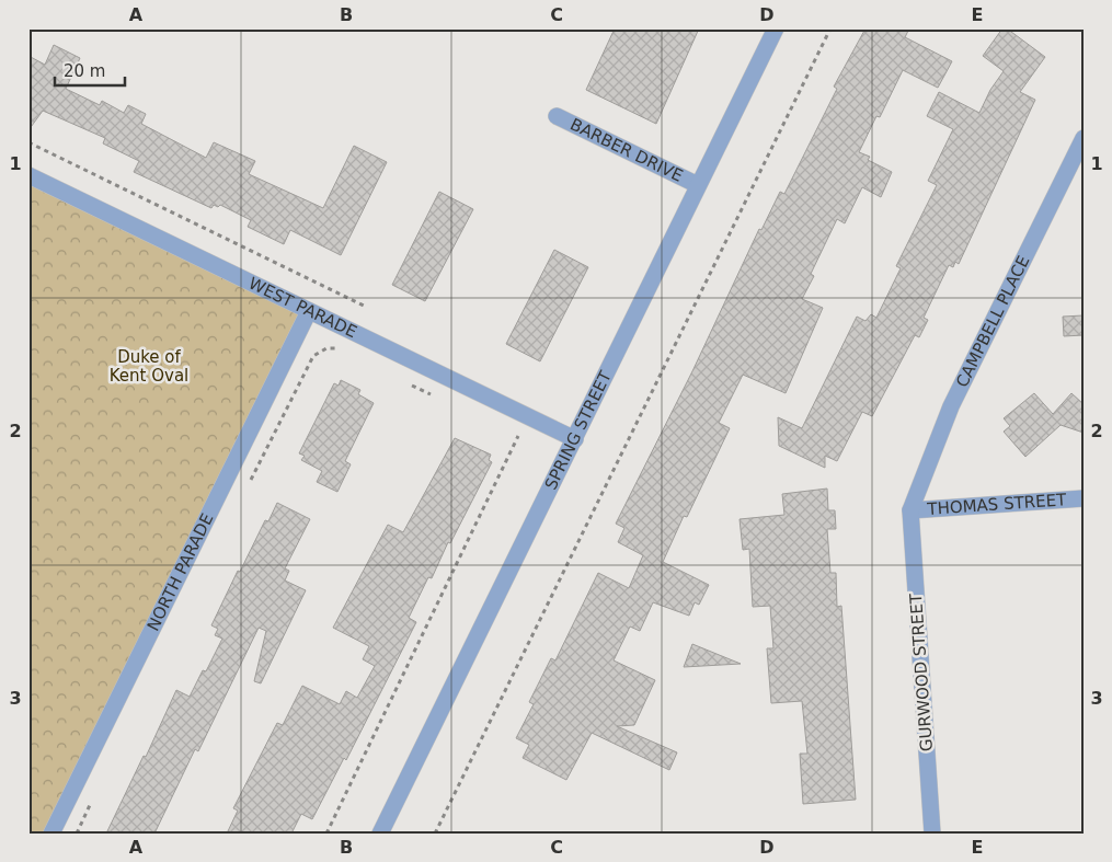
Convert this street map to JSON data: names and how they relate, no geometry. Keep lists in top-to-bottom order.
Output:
{
  "streets": {
    "street": [
      "BARBER DRIVE",
      "WEST PARADE",
      "CAMPBELL PLACE",
      "SPRING STREET",
      "THOMAS STREET",
      "NORTH PARADE",
      "GURWOOD STREET"
    ]
  },
  "crossings": [
    ["BARBER DRIVE", "SPRING STREET"],
    ["WEST PARADE", "SPRING STREET"],
    ["WEST PARADE", "NORTH PARADE"],
    ["CAMPBELL PLACE", "THOMAS STREET"],
    ["CAMPBELL PLACE", "GURWOOD STREET"],
    ["THOMAS STREET", "GURWOOD STREET"]
  ],
  "parks": ["Duke of Kent Oval"],
  "scale_bar": "20 m",
  "grid": {
    "columns": [
      "A",
      "B",
      "C",
      "D",
      "E"
    ],
    "rows": ["1", "2", "3"]
  }
}
